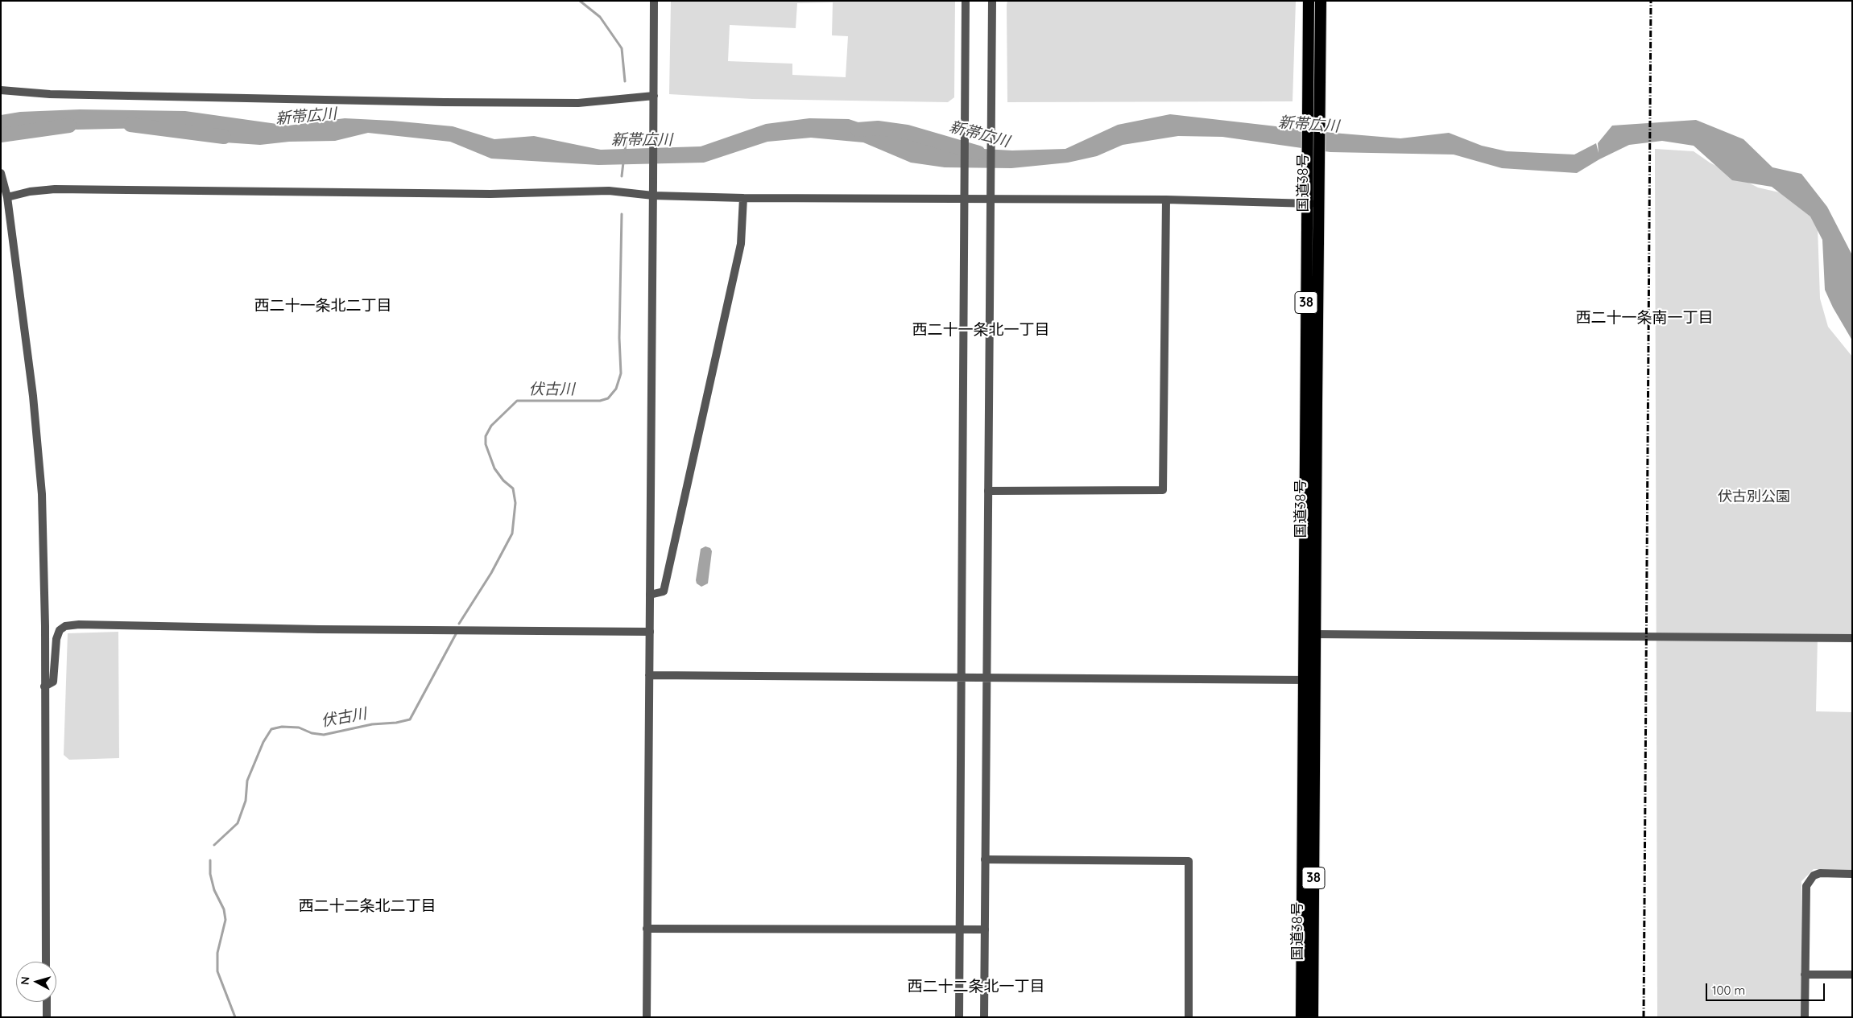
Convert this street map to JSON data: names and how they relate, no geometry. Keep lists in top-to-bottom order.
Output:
{
  "streets": {
    "highway": ["国道38号", "38"]
  },
  "districts": [
    "西二十一条北二丁目",
    "西二十一条南一丁目",
    "西二十一条北一丁目",
    "西二十二条北二丁目",
    "西二十二条北一丁目"
  ],
  "water": ["新帯広川", "伏古川"],
  "parks": ["伏古別公園"],
  "scale_bar": "100 m",
  "north": "left"
}
